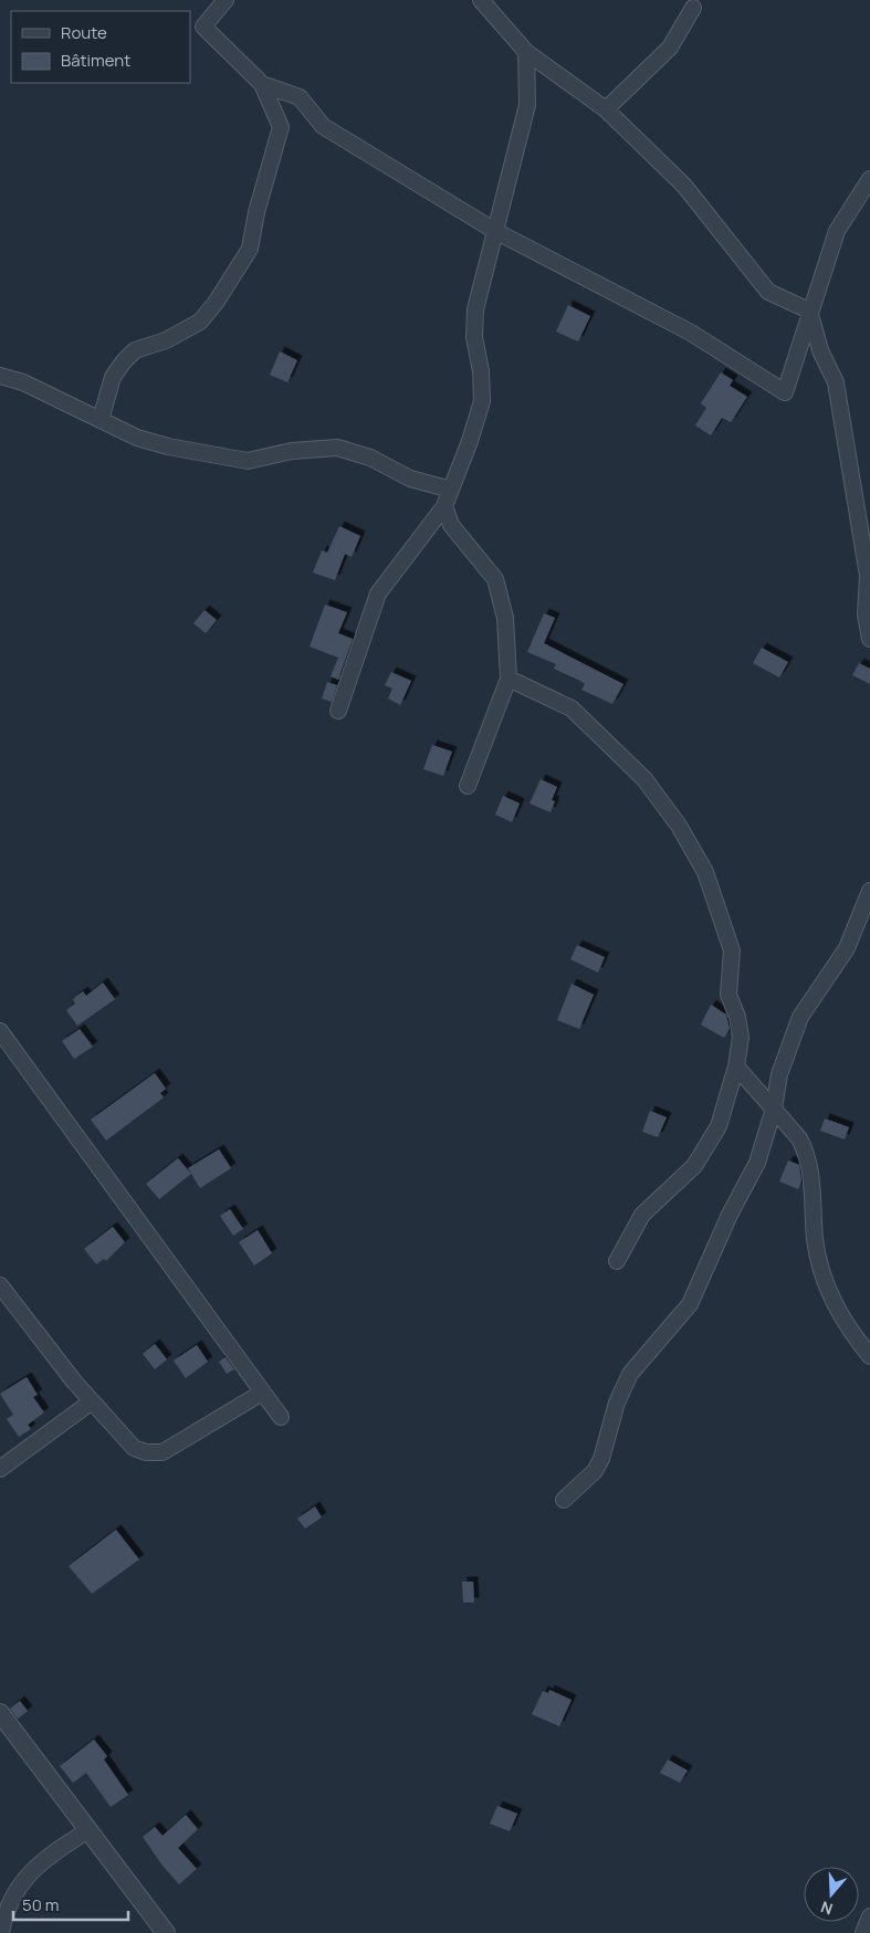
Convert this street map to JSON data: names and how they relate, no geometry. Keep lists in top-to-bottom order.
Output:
{
  "legend": ["Route", "Bâtiment"],
  "scale_bar": "50 m",
  "north": "bottom"
}
